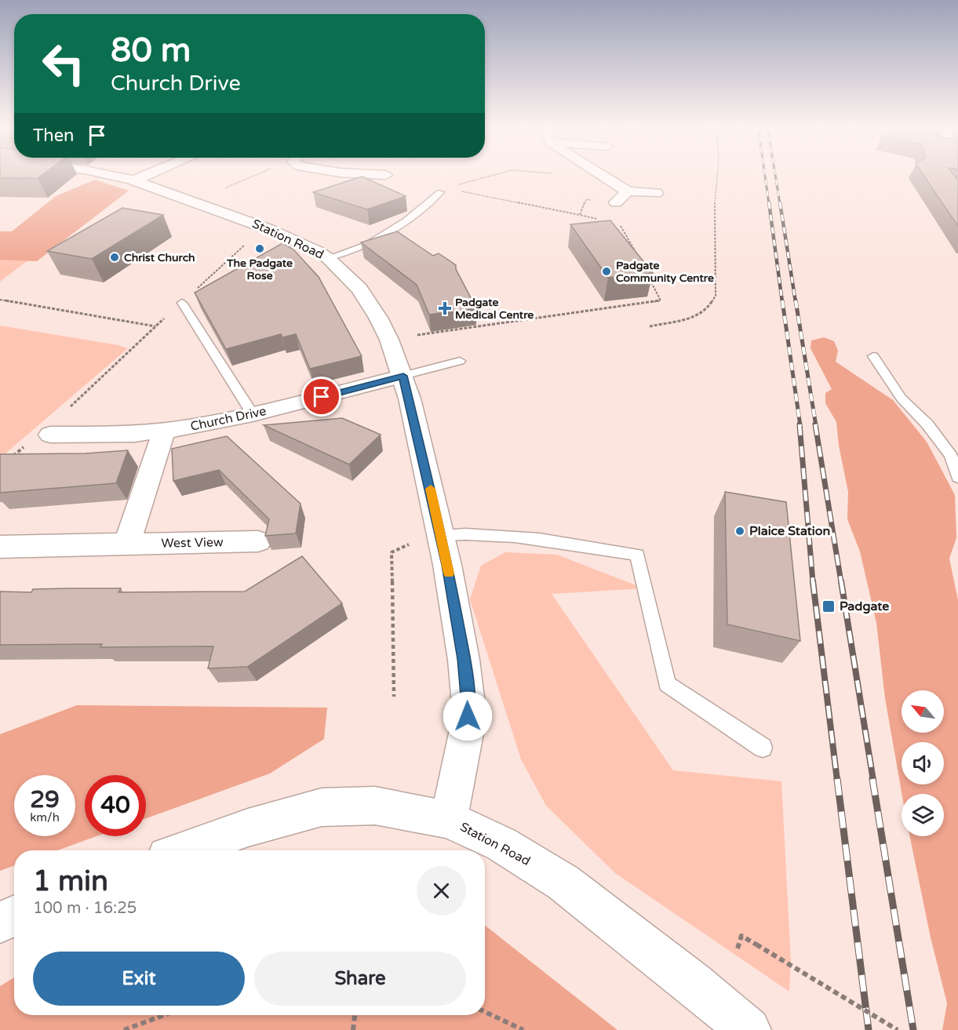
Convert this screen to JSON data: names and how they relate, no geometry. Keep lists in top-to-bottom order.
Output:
{
  "streets": {
    "street": ["Station Road", "Church Drive", "West View"]
  },
  "crossings": [
    ["Station Road", "Church Drive"]
  ],
  "places": {
    "other": [
      "The Padgate Rose",
      "Christ Church",
      "Padgate Community Centre",
      "Plaice Station"
    ],
    "health": ["Padgate Medical Centre"],
    "transit": ["Padgate"]
  },
  "north": "top left",
  "page": {
    "turn": ["80 m", "Church Drive"],
    "then": "Then",
    "speed": "29 km/h",
    "limit": "40",
    "heading": ["1 min", "100 m · 16:25"],
    "buttons": ["Exit", "Share"]
  }
}
